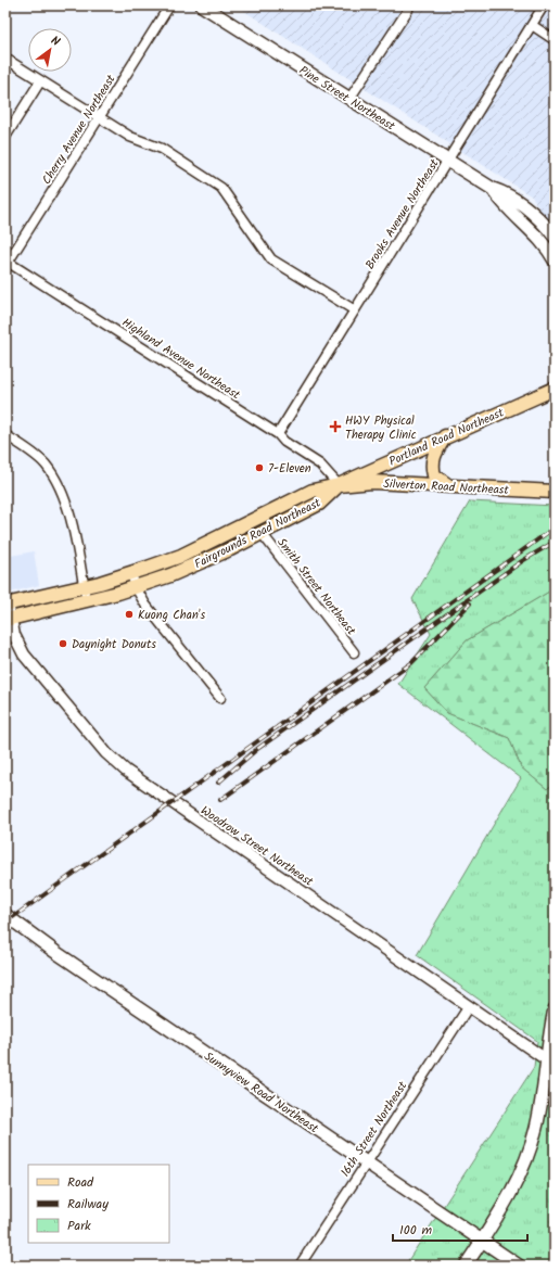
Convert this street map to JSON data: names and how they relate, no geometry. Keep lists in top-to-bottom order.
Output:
{
  "streets": {
    "main road": [
      "Pine Street Northeast",
      "Portland Road Northeast",
      "Silverton Road Northeast",
      "Fairgrounds Road Northeast",
      "Sunnyview Road Northeast"
    ],
    "street": [
      "Cherry Avenue Northeast",
      "Brooks Avenue Northeast",
      "Highland Avenue Northeast",
      "Smith Street Northeast",
      "Woodrow Street Northeast",
      "16th Street Northeast"
    ]
  },
  "crossings": [
    ["Pine Street Northeast", "Brooks Avenue Northeast"],
    ["Cherry Avenue Northeast", "Highland Avenue Northeast"],
    ["Brooks Avenue Northeast", "Highland Avenue Northeast"],
    ["Highland Avenue Northeast", "Portland Road Northeast"],
    ["Highland Avenue Northeast", "Silverton Road Northeast"],
    ["Highland Avenue Northeast", "Fairgrounds Road Northeast"],
    ["Portland Road Northeast", "Silverton Road Northeast"],
    ["Portland Road Northeast", "Fairgrounds Road Northeast"],
    ["Silverton Road Northeast", "Fairgrounds Road Northeast"],
    ["Fairgrounds Road Northeast", "Smith Street Northeast"],
    ["Fairgrounds Road Northeast", "Woodrow Street Northeast"],
    ["Woodrow Street Northeast", "16th Street Northeast"],
    ["Sunnyview Road Northeast", "16th Street Northeast"]
  ],
  "places": {
    "health": ["HWY Physical Therapy Clinic"],
    "other": ["7-Eleven", "Kuong Chan's", "Daynight Donuts"]
  },
  "legend": ["Road", "Railway", "Park"],
  "scale_bar": "100 m",
  "north": "top right"
}
